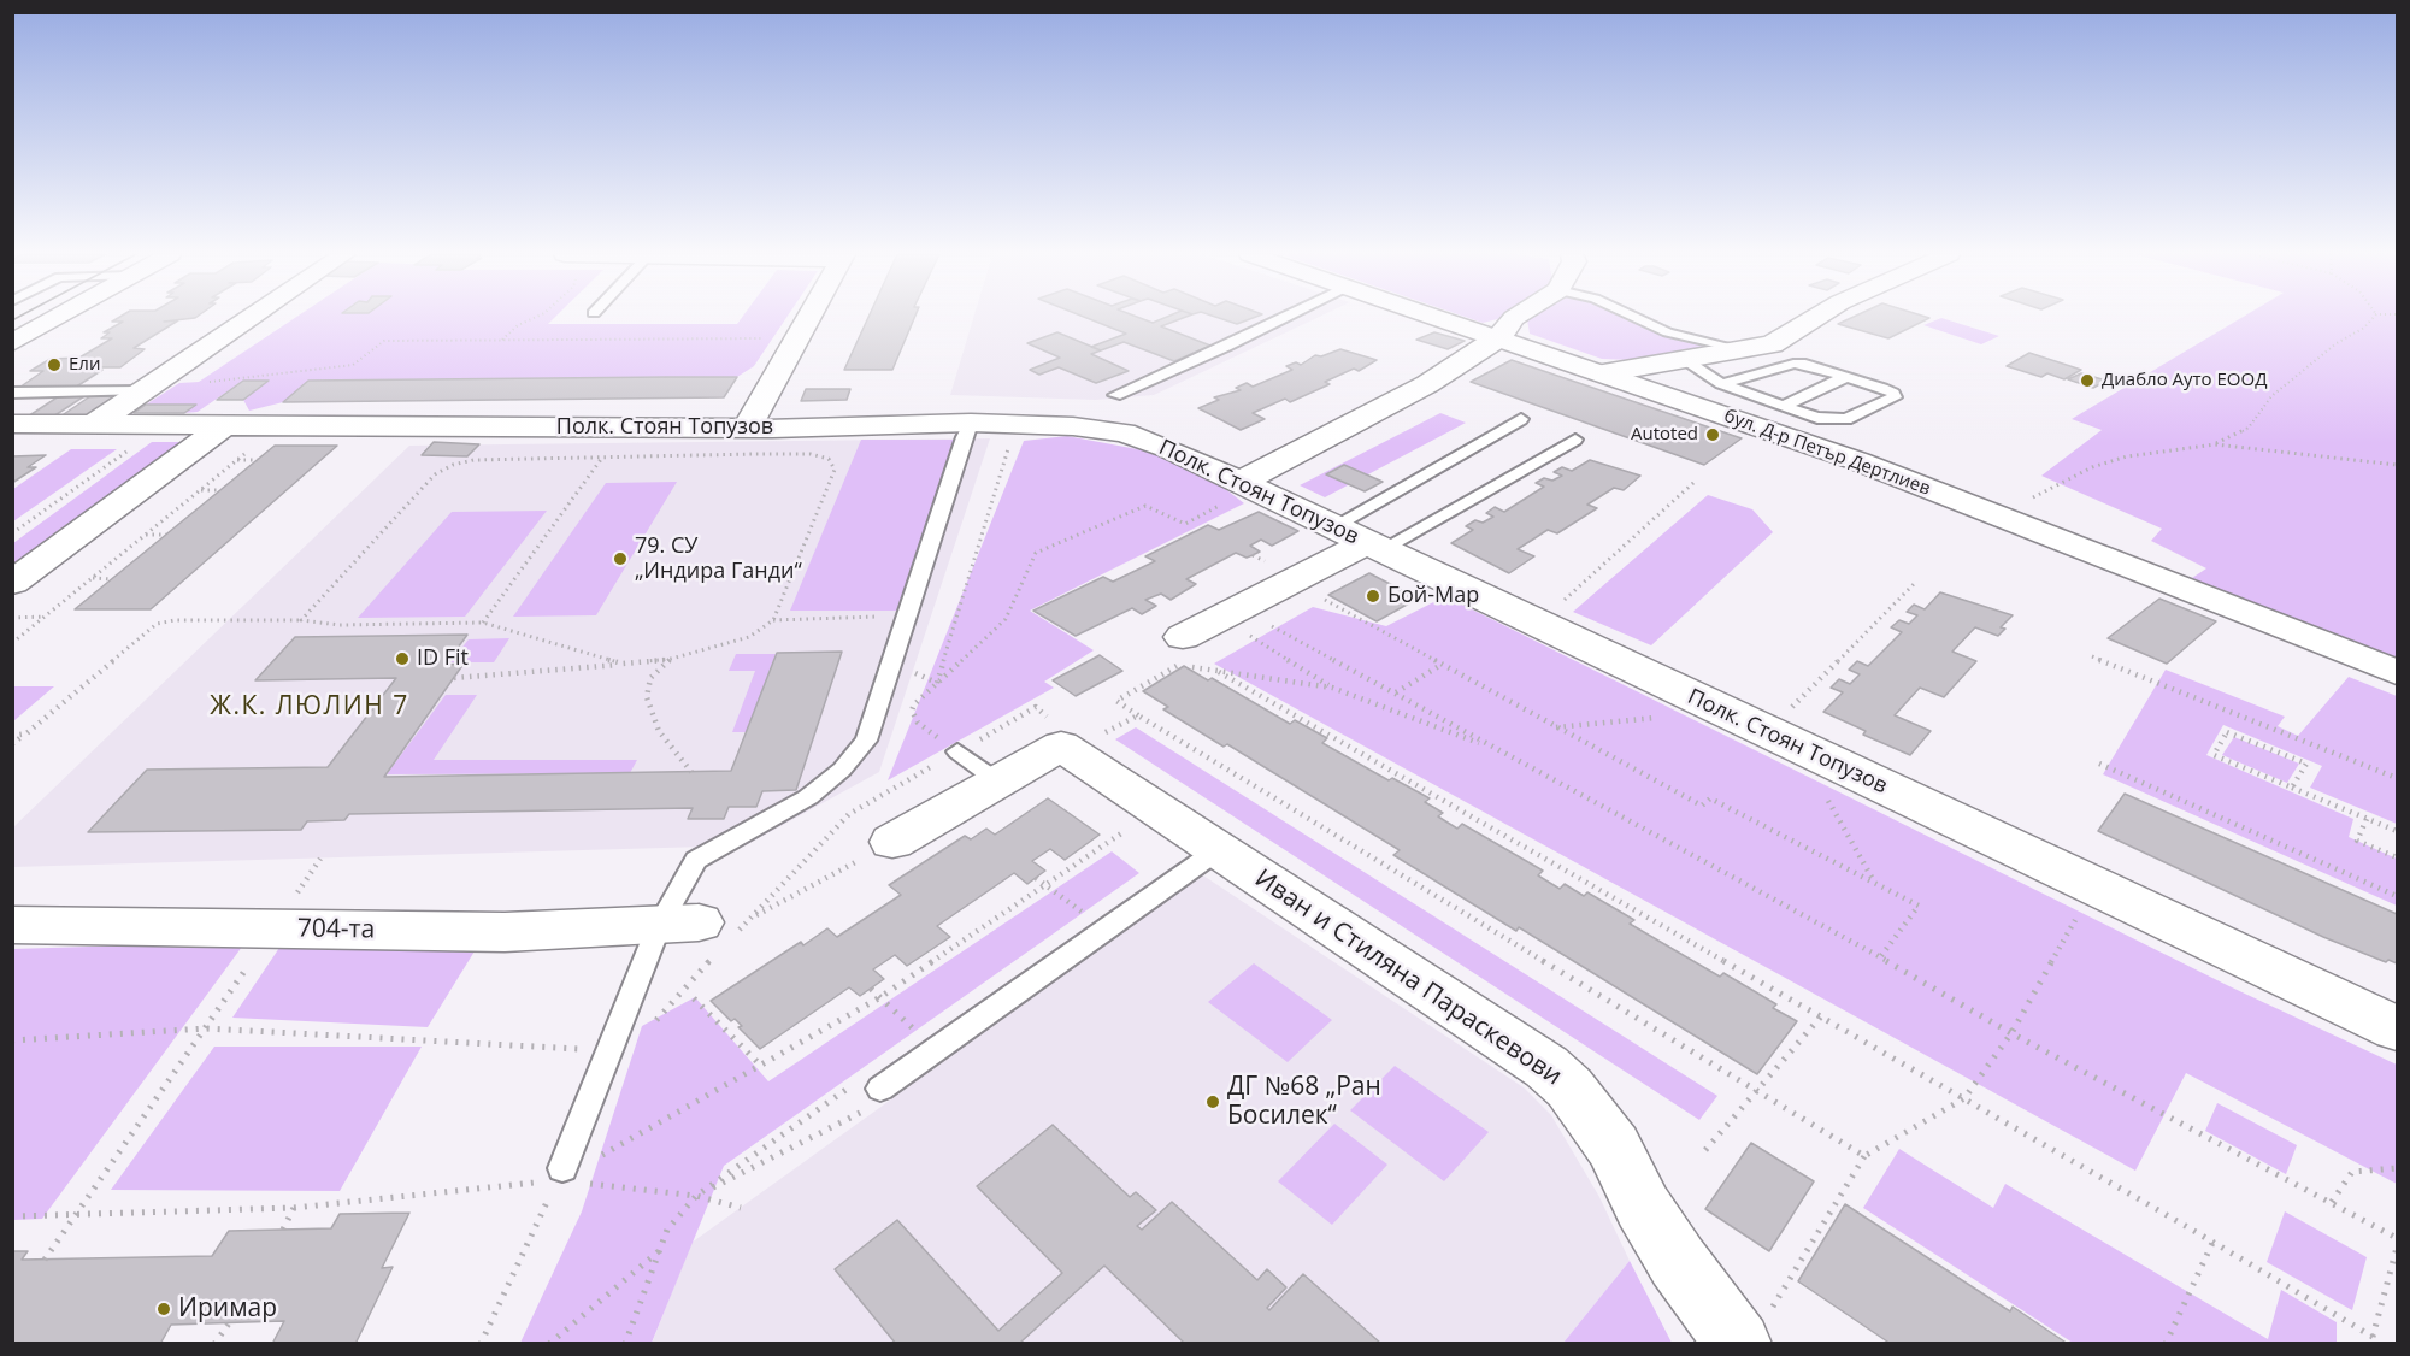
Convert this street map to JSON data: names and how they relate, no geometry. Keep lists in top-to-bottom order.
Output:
{
  "streets": {
    "street": [
      "Полк. Стоян Топузов",
      "бул. Д-р Петър Дертлиев",
      "704-та",
      "Иван и Стиляна Параскевови"
    ]
  },
  "districts": ["Ж.К. ЛЮЛИН 7"],
  "places": [
    "Ели",
    "Диабло Ауто ЕООД",
    "Autoted",
    "79. СУ „Индира Ганди“",
    "Бой-Мар",
    "ID Fit",
    "ДГ №68 „Ран Босилек“",
    "Иримар"
  ]
}
